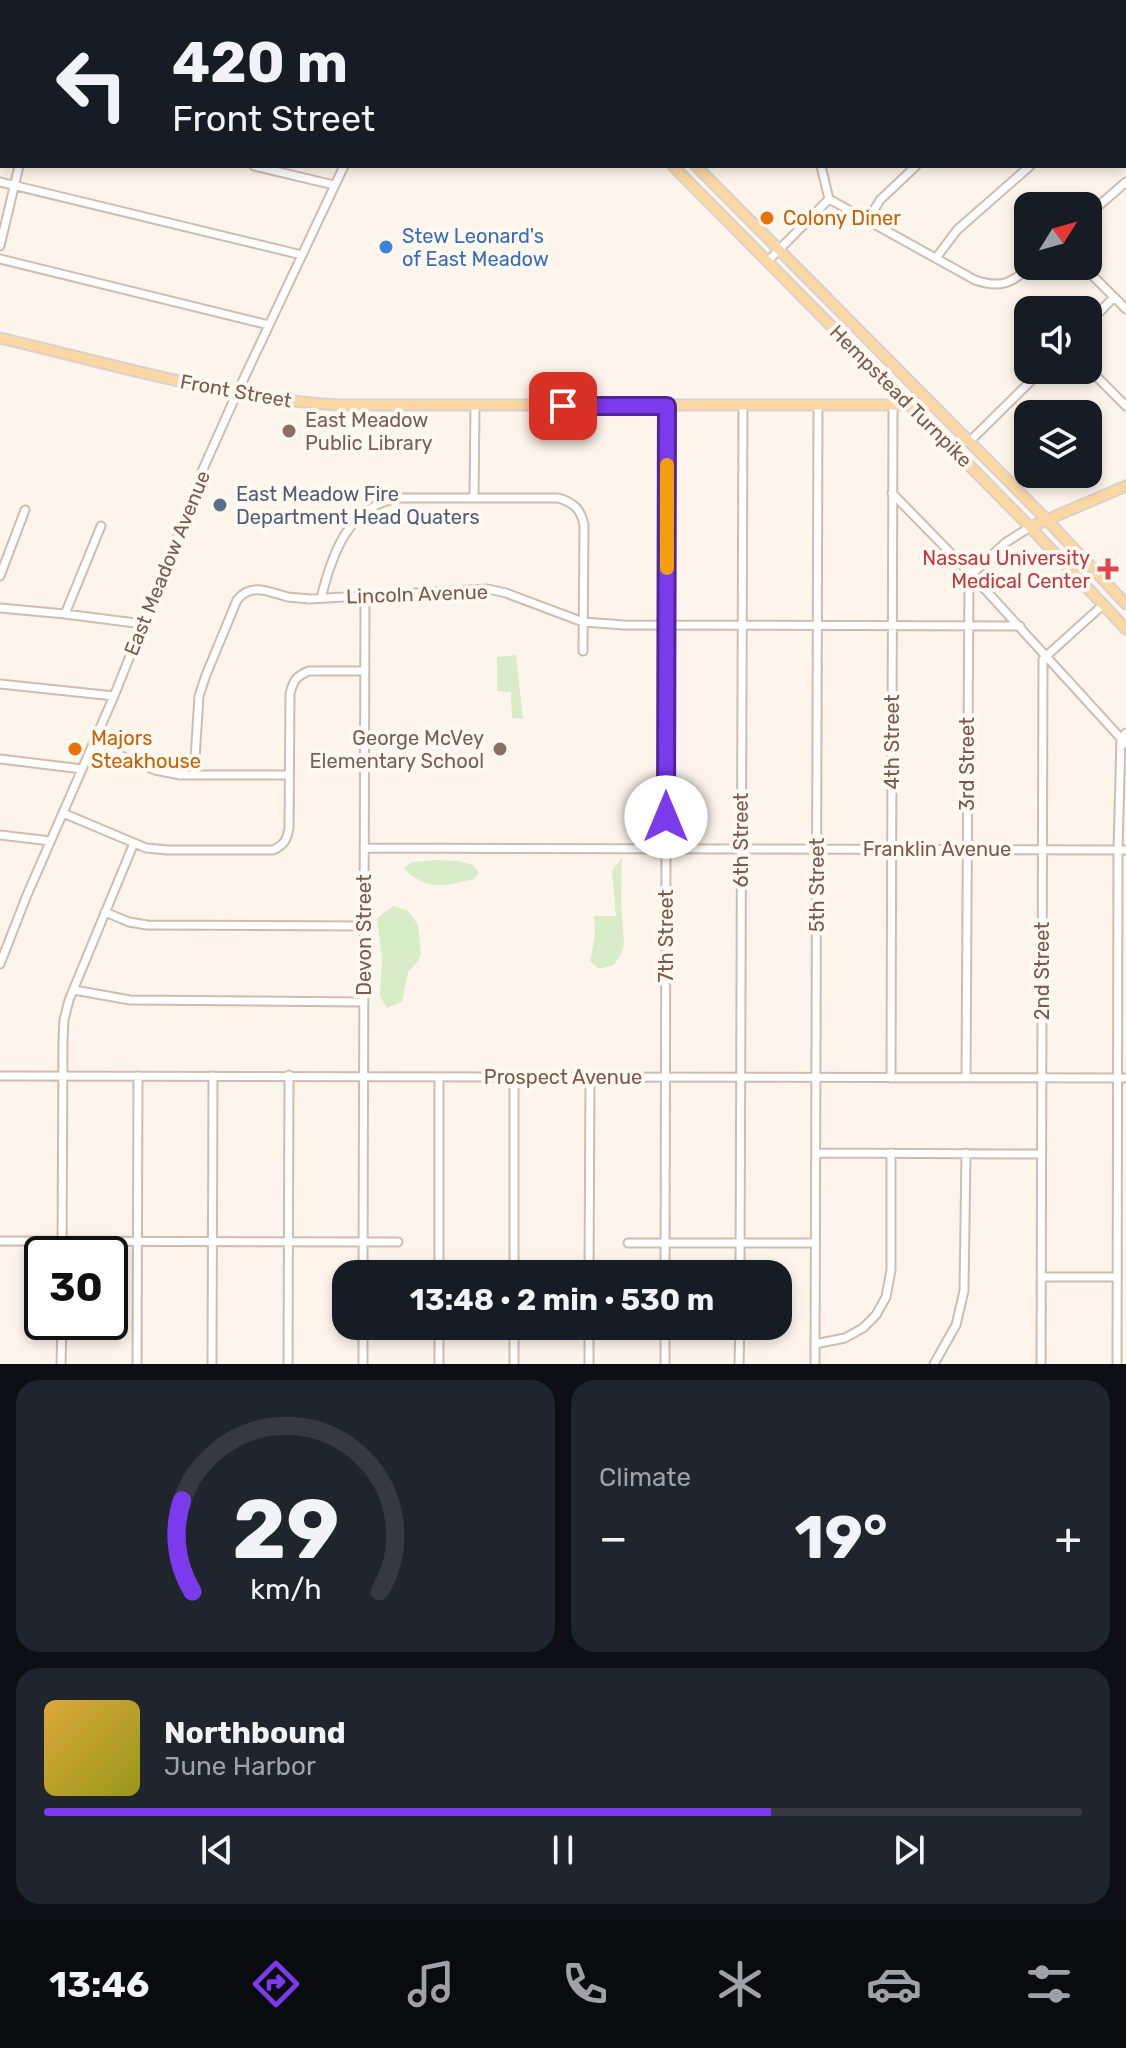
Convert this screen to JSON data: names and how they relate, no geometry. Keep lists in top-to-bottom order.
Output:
{
  "streets": {
    "main road": ["Front Street", "Hempstead Turnpike"],
    "street": [
      "East Meadow Avenue",
      "Lincoln Avenue",
      "4th Street",
      "3rd Street",
      "6th Street",
      "Franklin Avenue",
      "5th Street",
      "Devon Street",
      "7th Street",
      "2nd Street",
      "Prospect Avenue"
    ]
  },
  "crossings": [
    ["Front Street", "Hempstead Turnpike"],
    ["Front Street", "East Meadow Avenue"],
    ["Front Street", "4th Street"],
    ["Front Street", "6th Street"],
    ["Front Street", "5th Street"],
    ["Front Street", "7th Street"],
    ["Lincoln Avenue", "4th Street"],
    ["Lincoln Avenue", "3rd Street"],
    ["Lincoln Avenue", "6th Street"],
    ["Lincoln Avenue", "5th Street"],
    ["Lincoln Avenue", "Devon Street"],
    ["Lincoln Avenue", "7th Street"],
    ["4th Street", "Franklin Avenue"],
    ["4th Street", "Prospect Avenue"],
    ["3rd Street", "Franklin Avenue"],
    ["3rd Street", "Prospect Avenue"],
    ["6th Street", "Franklin Avenue"],
    ["6th Street", "Prospect Avenue"],
    ["Franklin Avenue", "5th Street"],
    ["Franklin Avenue", "Devon Street"],
    ["Franklin Avenue", "7th Street"],
    ["Franklin Avenue", "2nd Street"],
    ["5th Street", "Prospect Avenue"],
    ["Devon Street", "Prospect Avenue"],
    ["7th Street", "Prospect Avenue"],
    ["2nd Street", "Prospect Avenue"]
  ],
  "places": {
    "other": [
      "Colony Diner",
      "Stew Leonard's of East Meadow",
      "East Meadow Public Library",
      "East Meadow Fire Department Head Quaters",
      "Majors Steakhouse",
      "George McVey Elementary School"
    ],
    "health": ["Nassau University Medical Center"]
  },
  "north": "top right",
  "page": {
    "turn": ["420 m", "Front Street"],
    "limit": "30",
    "trip": "13:48 · 2 min · 530 m",
    "tile": "Climate",
    "heat": ["−", "19°", "+"],
    "song": ["Northbound", "June Harbor"],
    "tabs": "13:46",
    "gauge": ["29", "km/h"]
  }
}
